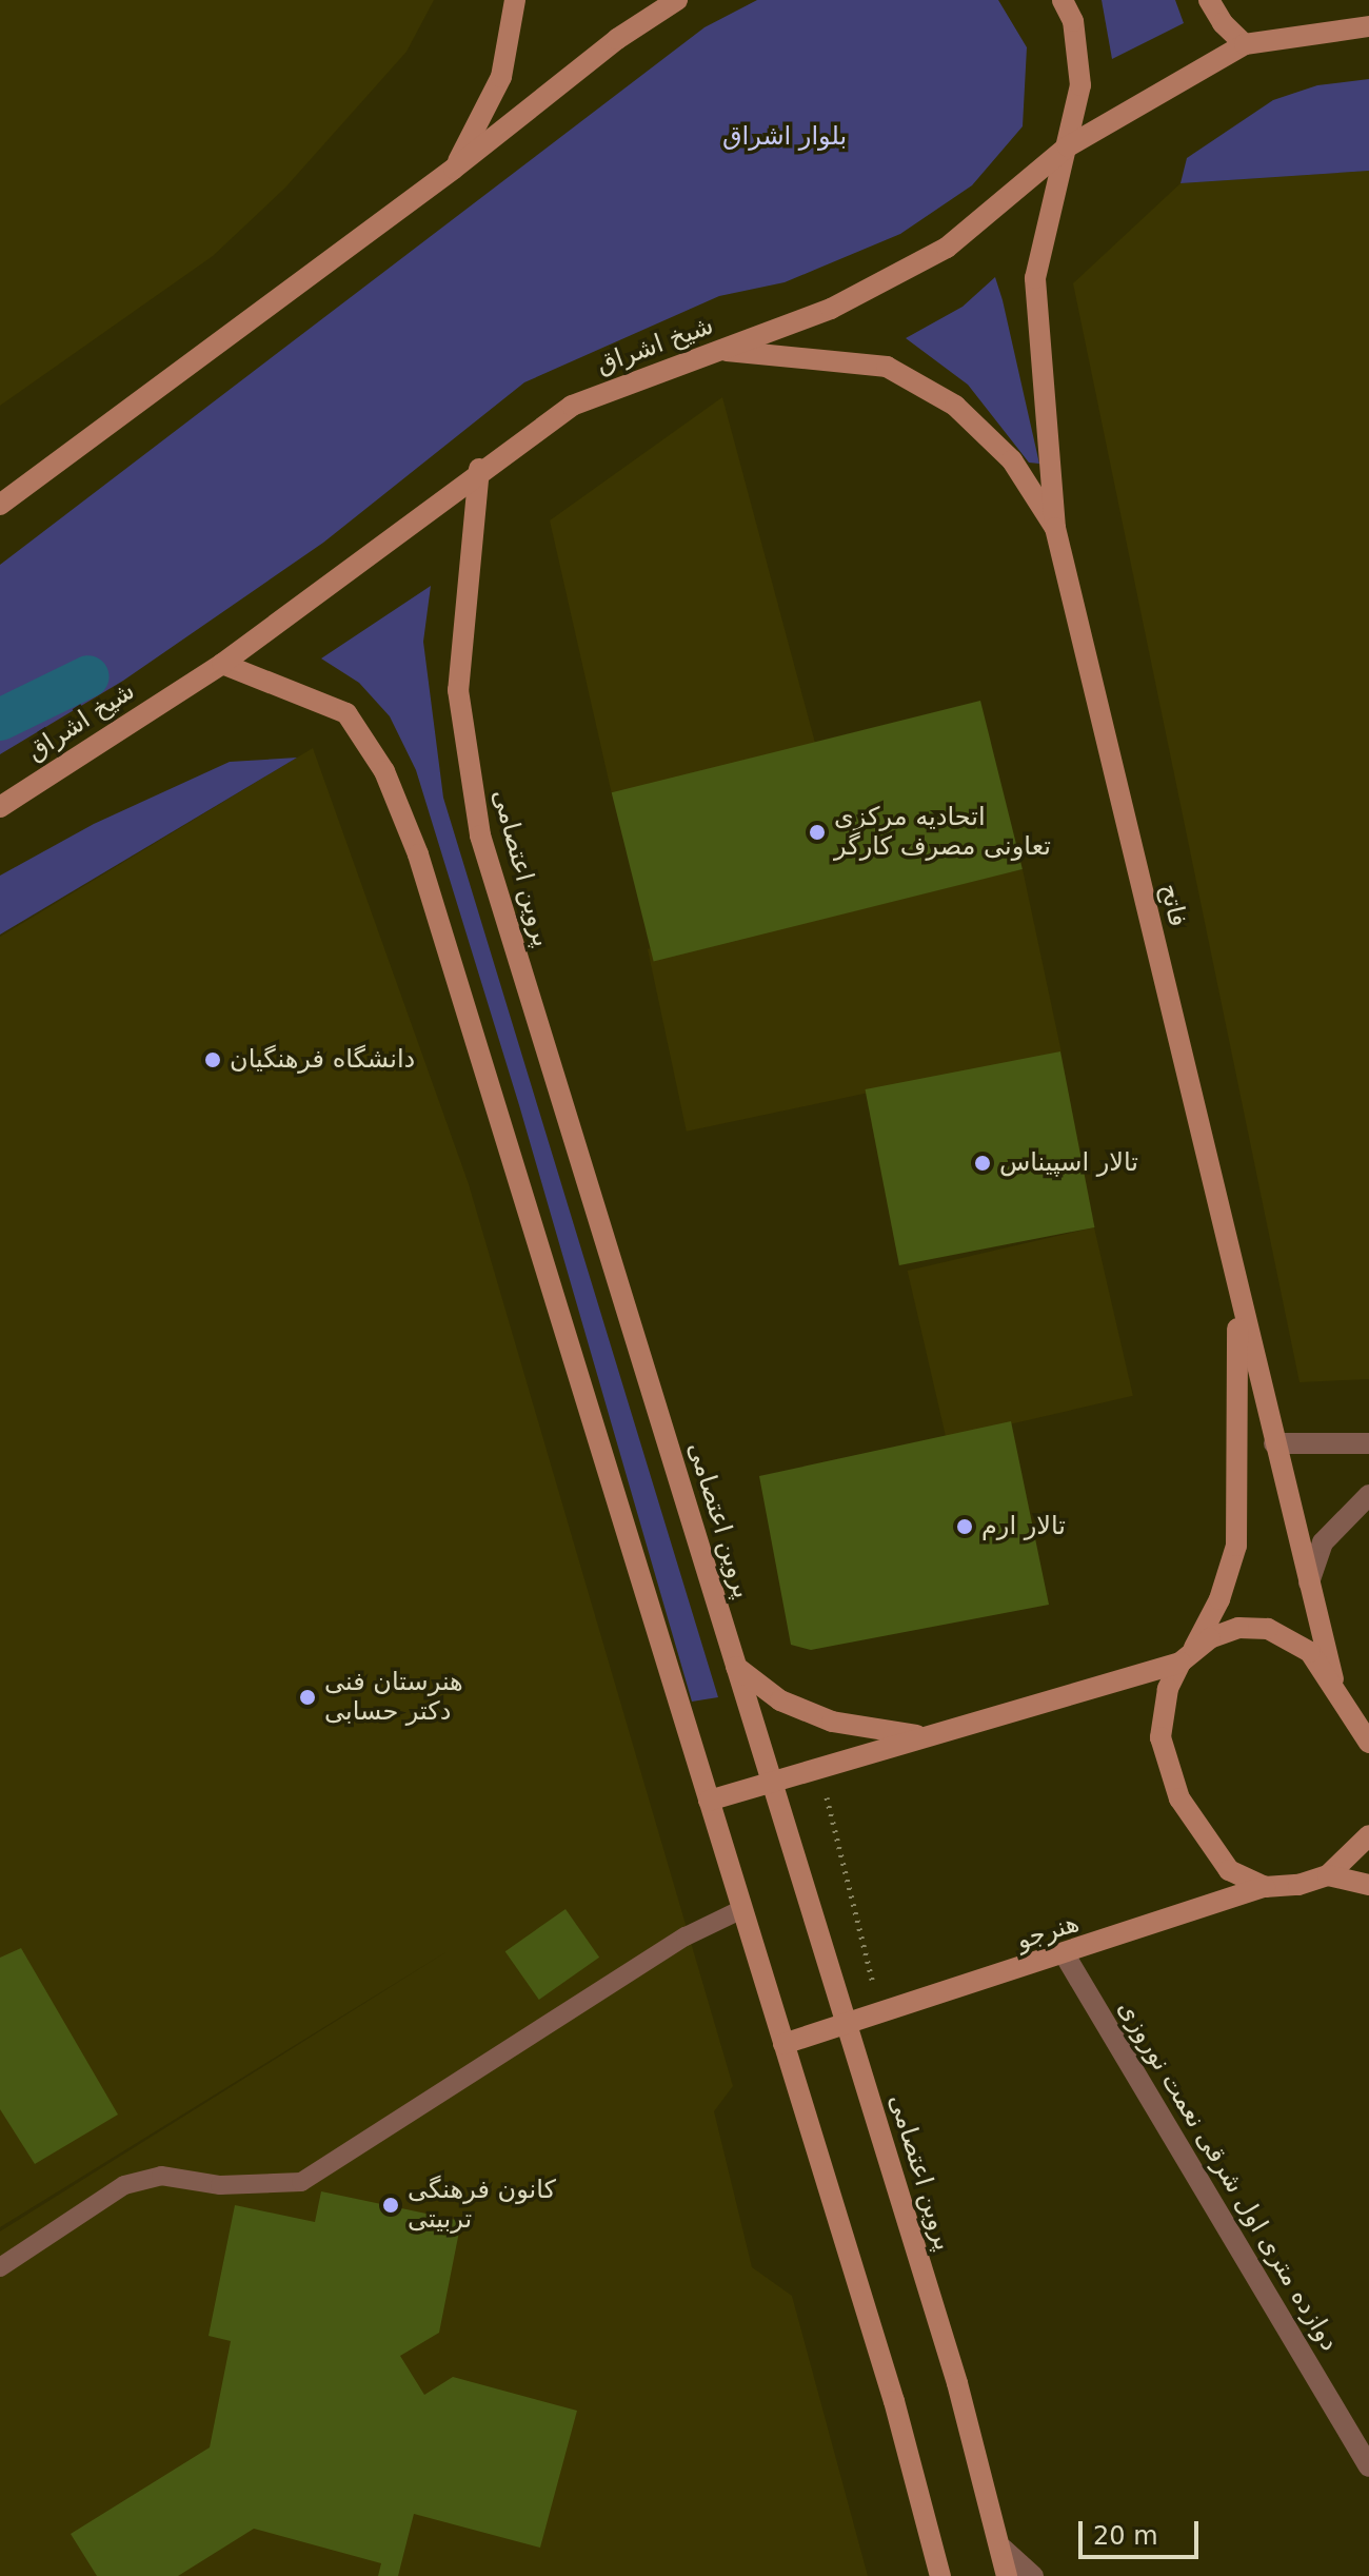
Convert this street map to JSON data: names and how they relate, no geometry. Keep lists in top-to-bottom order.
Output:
{
  "streets": {
    "main road": [
      "شیخ اشراق",
      "پروین اعتصامی",
      "فاتح",
      "هنرجو"
    ],
    "street": ["دوازده متری اول شرقی نعمت نوروزی"]
  },
  "crossings": [
    ["شیخ اشراق", "پروین اعتصامی"],
    ["پروین اعتصامی", "هنرجو"],
    ["هنرجو", "دوازده متری اول شرقی نعمت نوروزی"]
  ],
  "parks": ["بلوار اشراق"],
  "places": [
    "اتحادیه مرکزی تعاونی مصرف کارگر",
    "دانشگاه فرهنگیان",
    "تالار اسپیناس",
    "تالار ارم",
    "هنرستان فنی دکتر حسابی",
    "کانون فرهنگی تربیتی"
  ],
  "scale_bar": "20 m"
}
